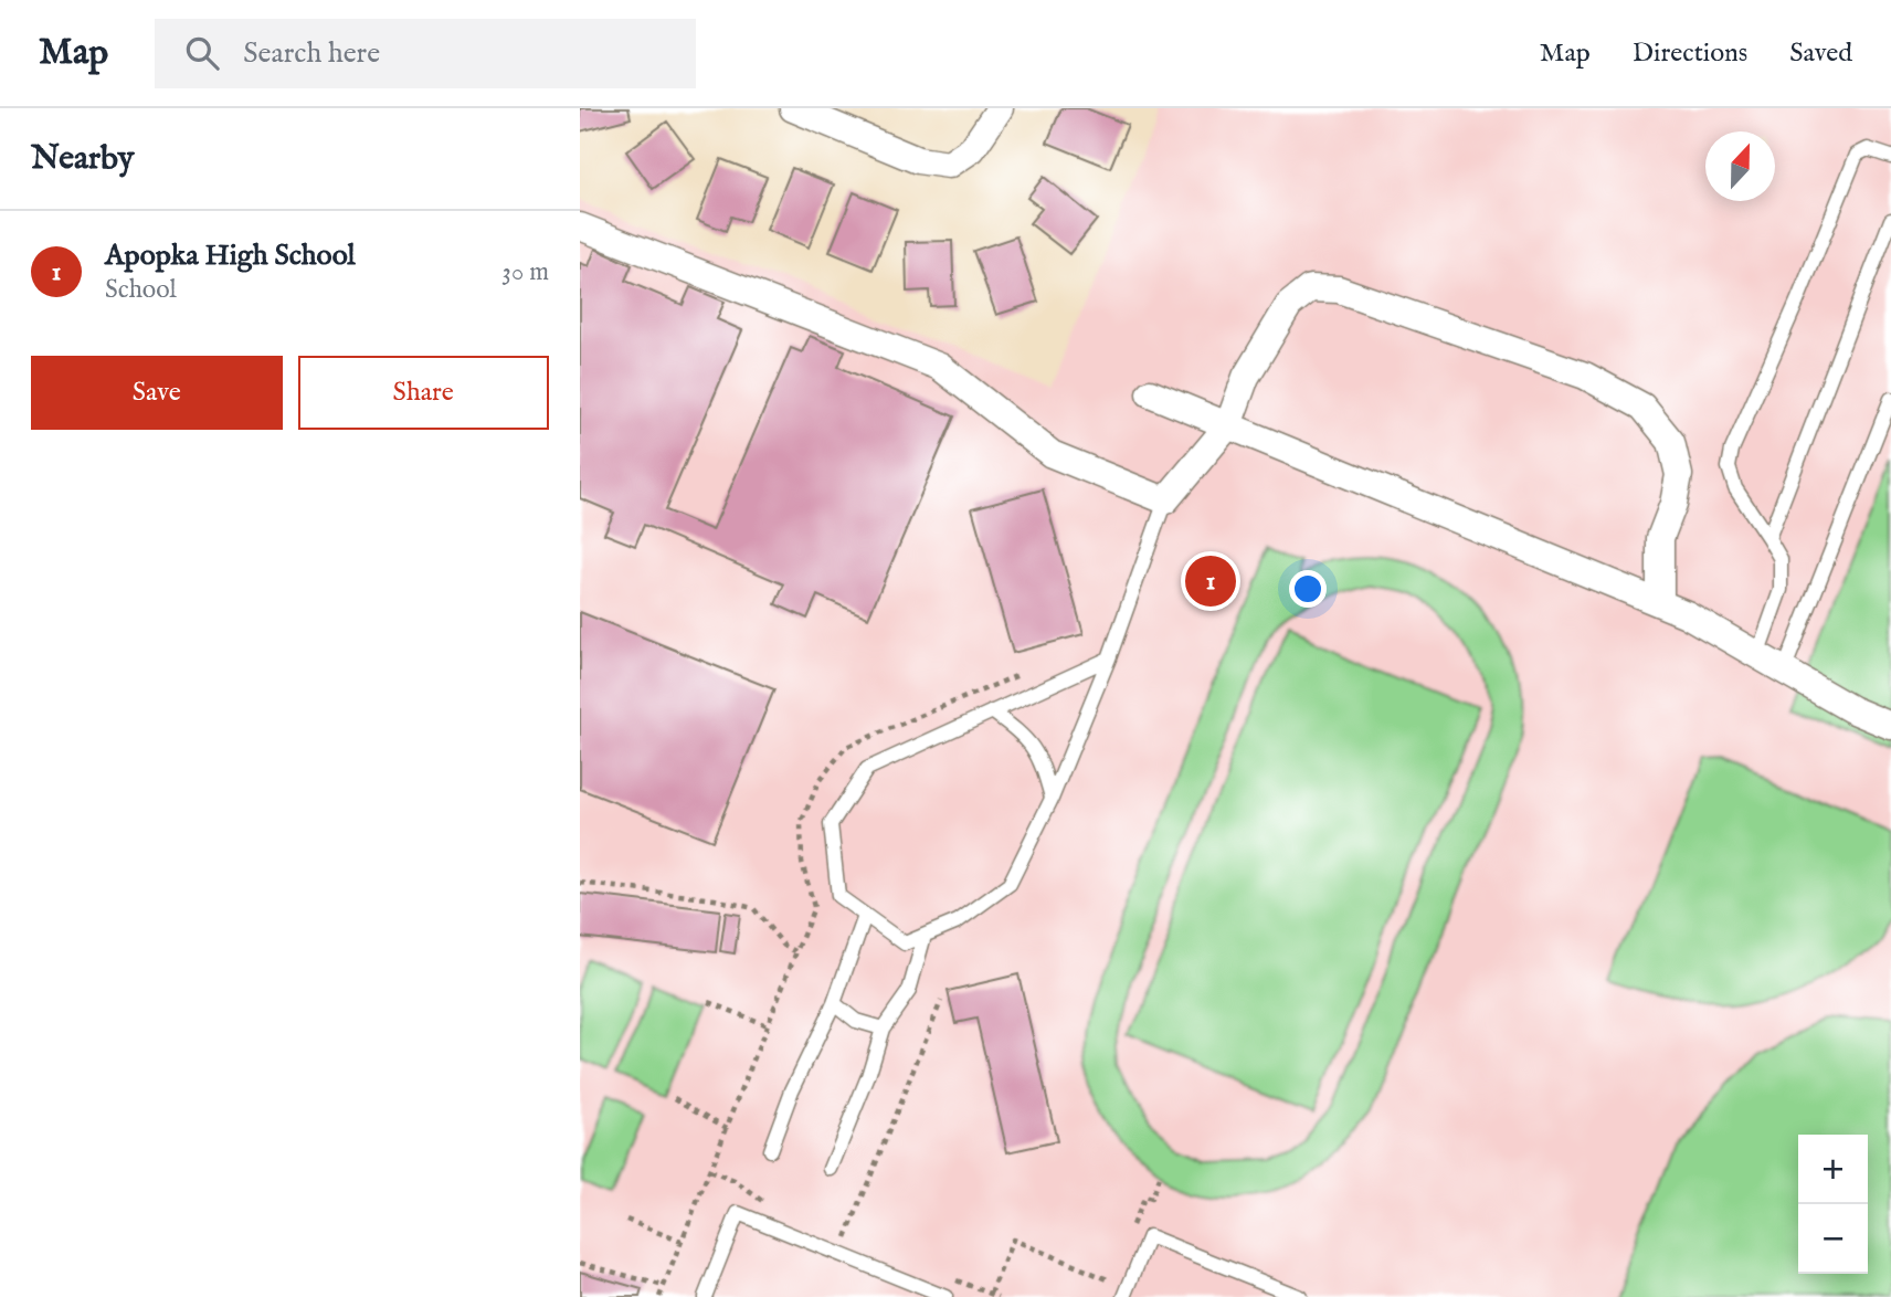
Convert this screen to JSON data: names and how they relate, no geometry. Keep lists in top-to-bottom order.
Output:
{
  "north": "top",
  "page": {
    "header": "Map",
    "search": "Search here",
    "nav": ["Map", "Directions", "Saved"],
    "heading": "Nearby",
    "list": [
      {
        "mark": "1",
        "name": "Apopka High School",
        "note": "School",
        "value": "30 m"
      }
    ],
    "buttons": ["Save", "Share"],
    "pins": "1",
    "map_buttons": ["+", "−"]
  }
}
